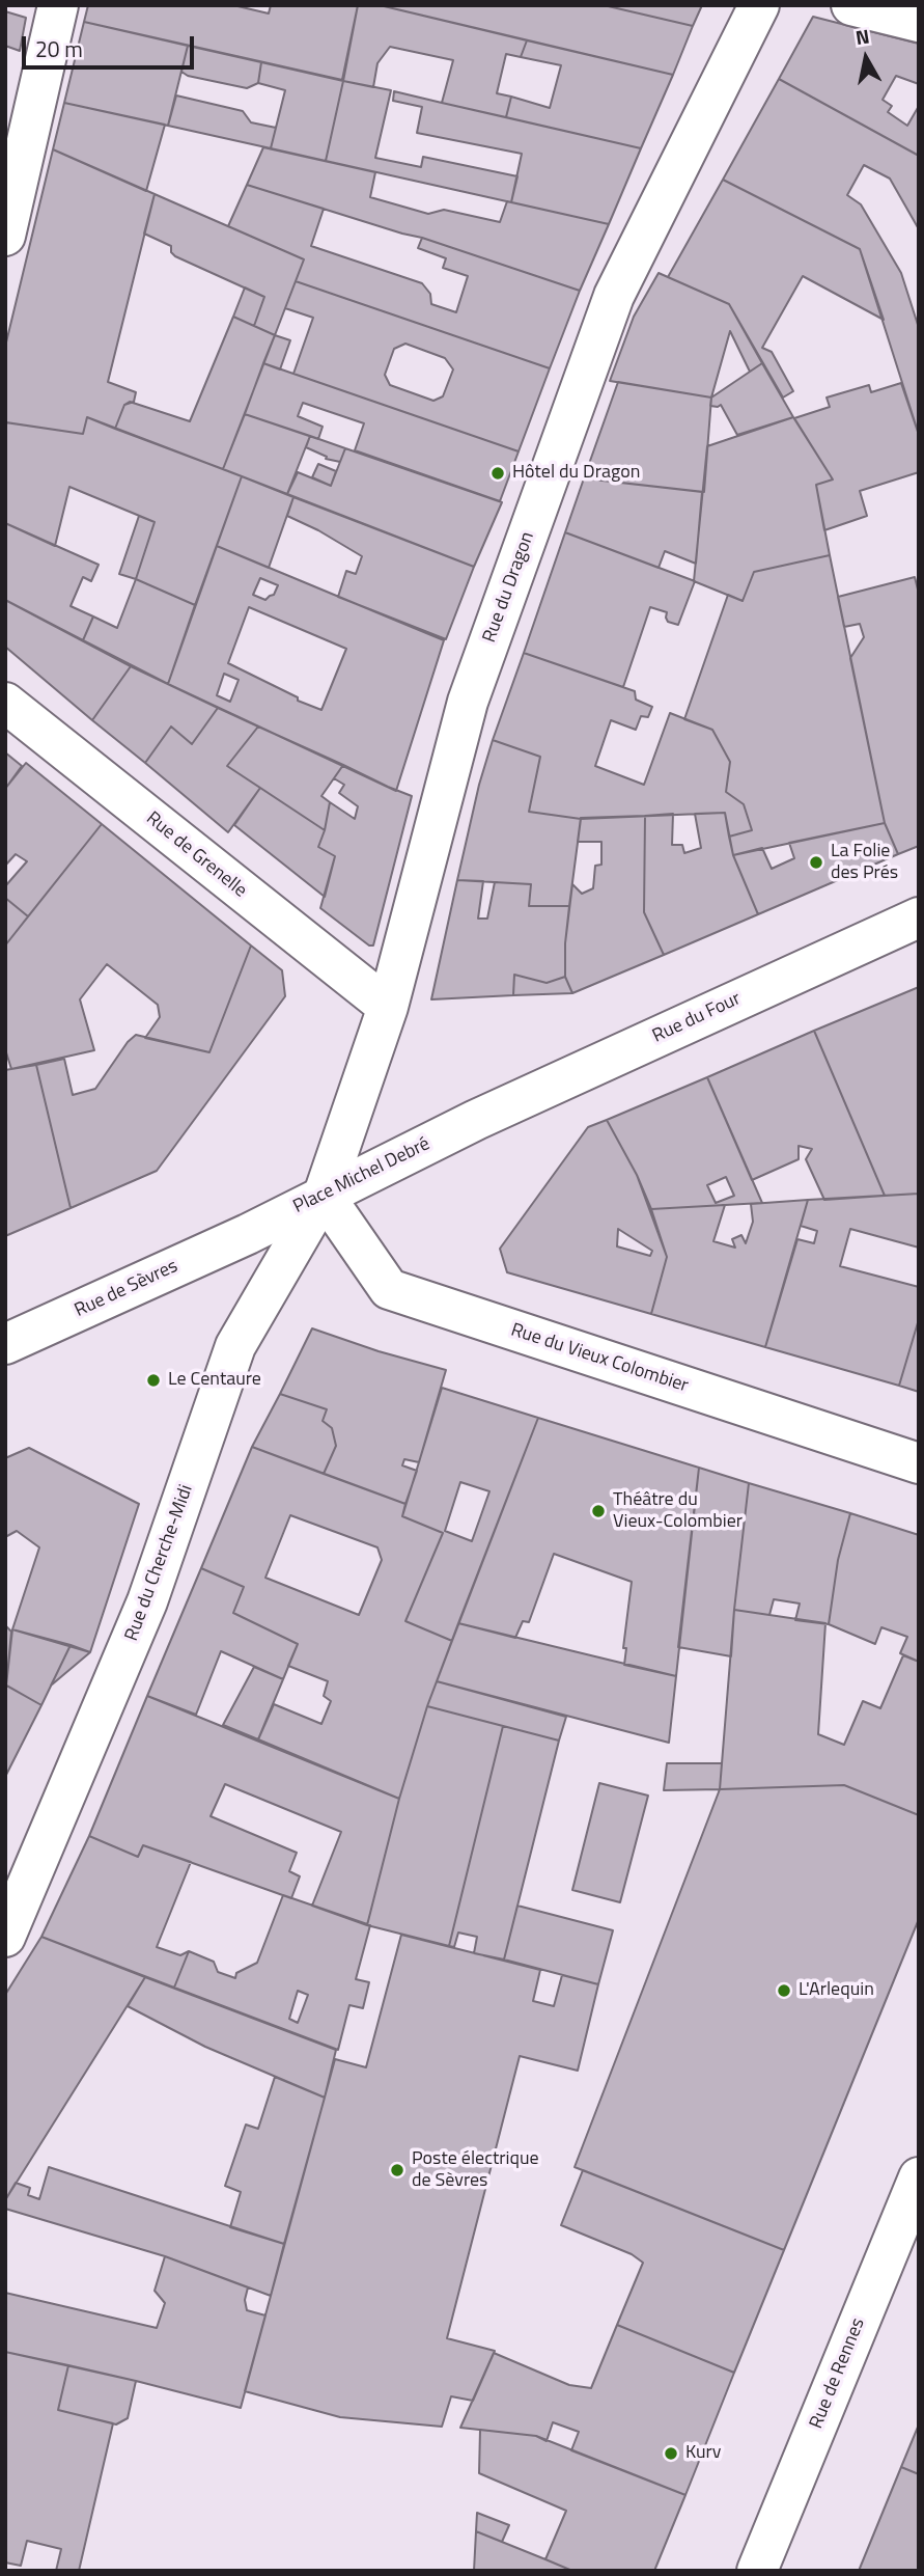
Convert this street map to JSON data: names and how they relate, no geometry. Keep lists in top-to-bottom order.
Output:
{
  "streets": {
    "street": [
      "Rue du Dragon",
      "Rue de Grenelle",
      "Rue du Four",
      "Place Michel Debré",
      "Rue de Sèvres",
      "Rue du Vieux Colombier",
      "Rue du Cherche-Midi",
      "Rue de Rennes"
    ]
  },
  "crossings": [
    ["Rue du Dragon", "Rue de Grenelle"],
    ["Rue du Dragon", "Place Michel Debré"],
    ["Rue du Dragon", "Rue du Vieux Colombier"],
    ["Rue du Dragon", "Rue du Cherche-Midi"],
    ["Rue du Four", "Place Michel Debré"],
    ["Place Michel Debré", "Rue de Sèvres"],
    ["Place Michel Debré", "Rue du Vieux Colombier"],
    ["Place Michel Debré", "Rue du Cherche-Midi"],
    ["Rue du Vieux Colombier", "Rue du Cherche-Midi"]
  ],
  "places": [
    "Hôtel du Dragon",
    "La Folie des Prés",
    "Le Centaure",
    "Théâtre du Vieux-Colombier",
    "L'Arlequin",
    "Poste électrique de Sèvres",
    "Kurv"
  ],
  "scale_bar": "20 m",
  "north": "top"
}
